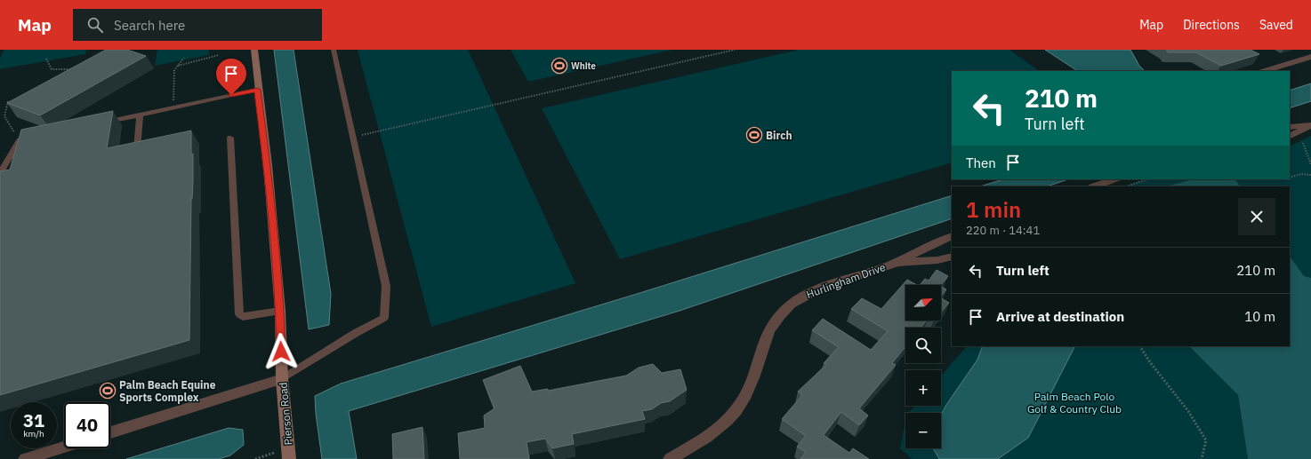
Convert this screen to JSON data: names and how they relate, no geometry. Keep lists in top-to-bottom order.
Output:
{
  "streets": {
    "street": ["Hurlingham Drive", "Pierson Road"]
  },
  "parks": ["Palm Beach Polo Golf & Country Club"],
  "places": {
    "sports": ["White", "Birch", "Palm Beach Equine Sports Complex"]
  },
  "north": "top right",
  "page": {
    "header": "Map",
    "search": "Search here",
    "nav": ["Map", "Directions", "Saved"],
    "turn": ["210 m", "Turn left"],
    "then": "Then",
    "heading": ["1 min", "220 m · 14:41"],
    "list": [
      {
        "name": "Turn left",
        "value": "210 m"
      },
      {
        "name": "Arrive at destination",
        "value": "10 m"
      }
    ],
    "map_buttons": ["+", "−"],
    "speed": "31 km/h",
    "limit": "40"
  }
}
